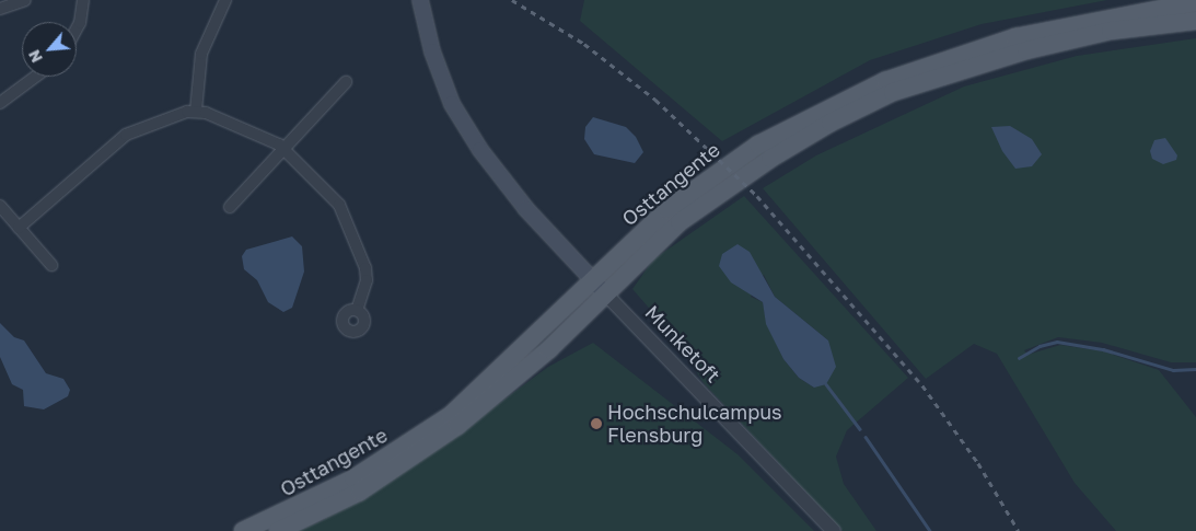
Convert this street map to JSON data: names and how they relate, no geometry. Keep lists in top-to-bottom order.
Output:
{
  "streets": {
    "main road": ["Osttangente", "Munketoft"]
  },
  "crossings": [
    ["Osttangente", "Munketoft"]
  ],
  "places": ["Hochschulcampus Flensburg"],
  "north": "bottom left"
}
